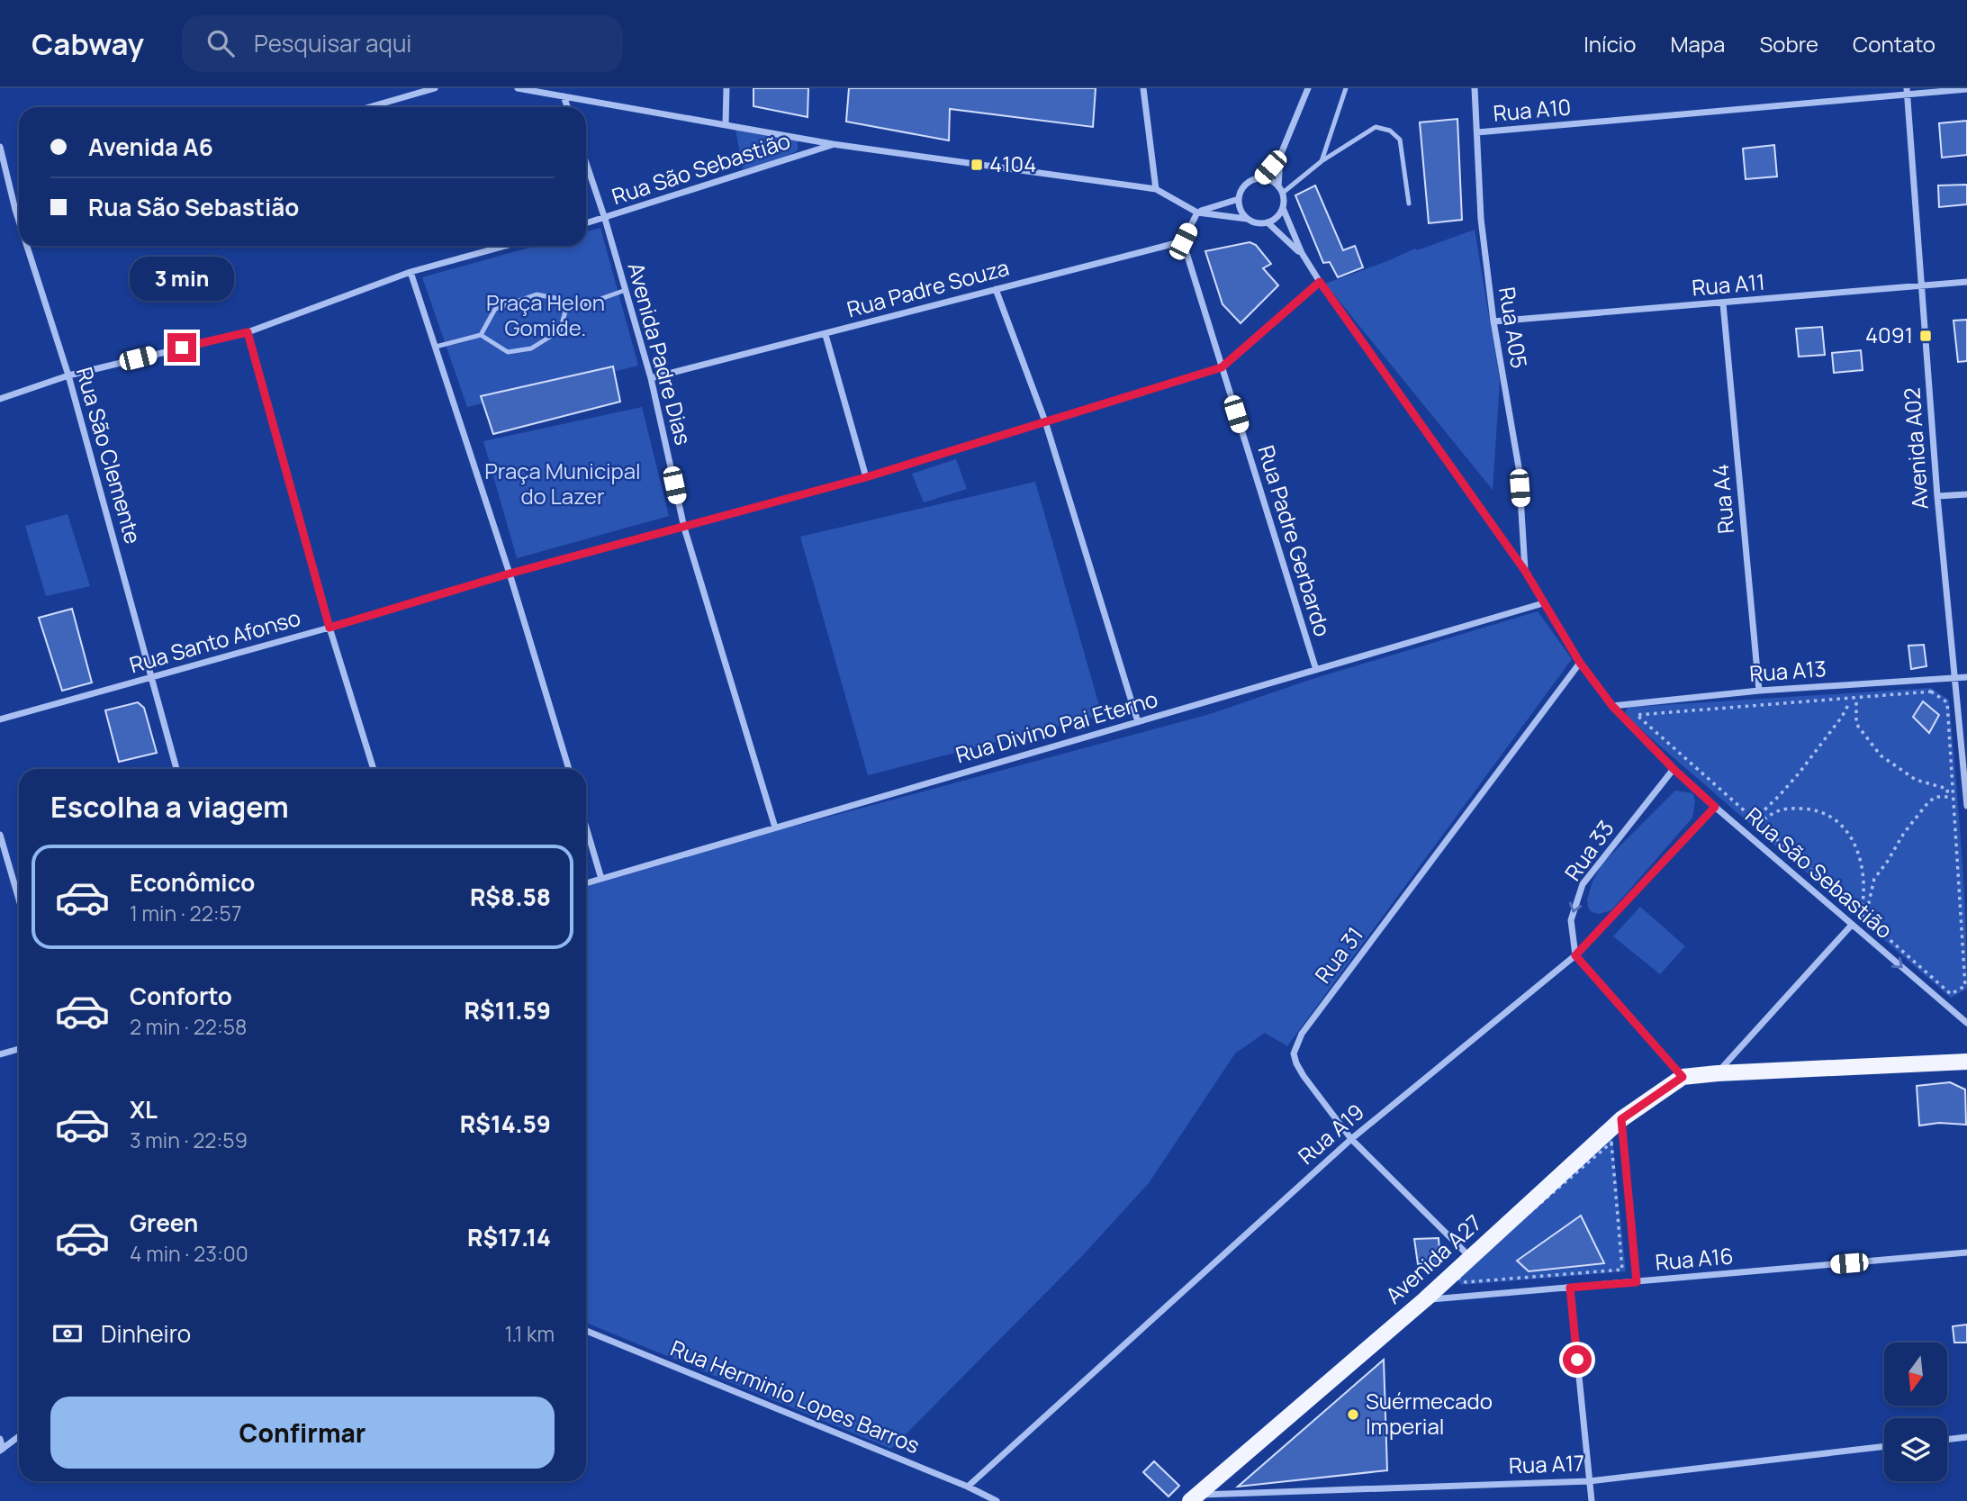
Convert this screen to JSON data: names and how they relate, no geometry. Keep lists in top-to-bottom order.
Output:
{
  "streets": {
    "main road": ["Avenida A27"],
    "street": [
      "Rua A10",
      "Rua São Sebastião",
      "Rua A11",
      "Rua Padre Souza",
      "Rua A05",
      "Avenida Padre Dias",
      "Avenida A02",
      "Rua São Clemente",
      "Rua A4",
      "Rua Padre Gerbardo",
      "Rua Santo Afonso",
      "Rua A13",
      "Rua Divino Pai Eterno",
      "Rua 33",
      "Rua 31",
      "Rua A19",
      "Rua A16",
      "Rua Herminio Lopes Barros",
      "Rua A17"
    ]
  },
  "crossings": [
    ["Rua A10", "Rua A05"],
    ["Rua A10", "Avenida A02"],
    ["Rua São Sebastião", "Rua A05"],
    ["Rua São Sebastião", "Avenida Padre Dias"],
    ["Rua São Sebastião", "Rua Santo Afonso"],
    ["Rua São Sebastião", "Rua A13"],
    ["Rua São Sebastião", "Rua Divino Pai Eterno"],
    ["Rua São Sebastião", "Rua 33"],
    ["Rua São Sebastião", "Rua 31"],
    ["Rua São Sebastião", "Rua A19"],
    ["Rua A11", "Rua A05"],
    ["Rua A11", "Avenida A02"],
    ["Rua A11", "Rua A4"],
    ["Rua Padre Souza", "Avenida Padre Dias"],
    ["Rua Padre Souza", "Rua Padre Gerbardo"],
    ["Avenida Padre Dias", "Rua Santo Afonso"],
    ["Avenida Padre Dias", "Rua Divino Pai Eterno"],
    ["Avenida A02", "Rua A13"],
    ["Rua São Clemente", "Rua Santo Afonso"],
    ["Rua A4", "Rua A13"],
    ["Rua Padre Gerbardo", "Rua Santo Afonso"],
    ["Rua Padre Gerbardo", "Rua Divino Pai Eterno"],
    ["Rua 33", "Rua A19"],
    ["Rua 31", "Rua A19"],
    ["Rua 31", "Avenida A27"],
    ["Rua A19", "Rua Herminio Lopes Barros"],
    ["Avenida A27", "Rua A16"],
    ["Avenida A27", "Rua A17"]
  ],
  "one_way": ["Rua 33"],
  "parks": ["Praça Helon Gomide.", "Praça Municipal do Lazer"],
  "places": {
    "transit": ["4104", "4091"],
    "other": ["Suérmecado Imperial"]
  },
  "north": "bottom",
  "page": {
    "header": "Cabway",
    "search": "Pesquisar aqui",
    "nav": [
      "Início",
      "Mapa",
      "Sobre",
      "Contato"
    ],
    "banner": ["Avenida A6", "Rua São Sebastião"],
    "bubble": "3 min",
    "heading": "Escolha a viagem",
    "list": [
      {
        "name": "Econômico",
        "note": "1 min · 22:57",
        "value": "R$8.58"
      },
      {
        "name": "Conforto",
        "note": "2 min · 22:58",
        "value": "R$11.59"
      },
      {
        "name": "XL",
        "note": "3 min · 22:59",
        "value": "R$14.59"
      },
      {
        "name": "Green",
        "note": "4 min · 23:00",
        "value": "R$17.14"
      }
    ],
    "pay": ["Dinheiro", "1.1 km"],
    "buttons": "Confirmar"
  }
}
